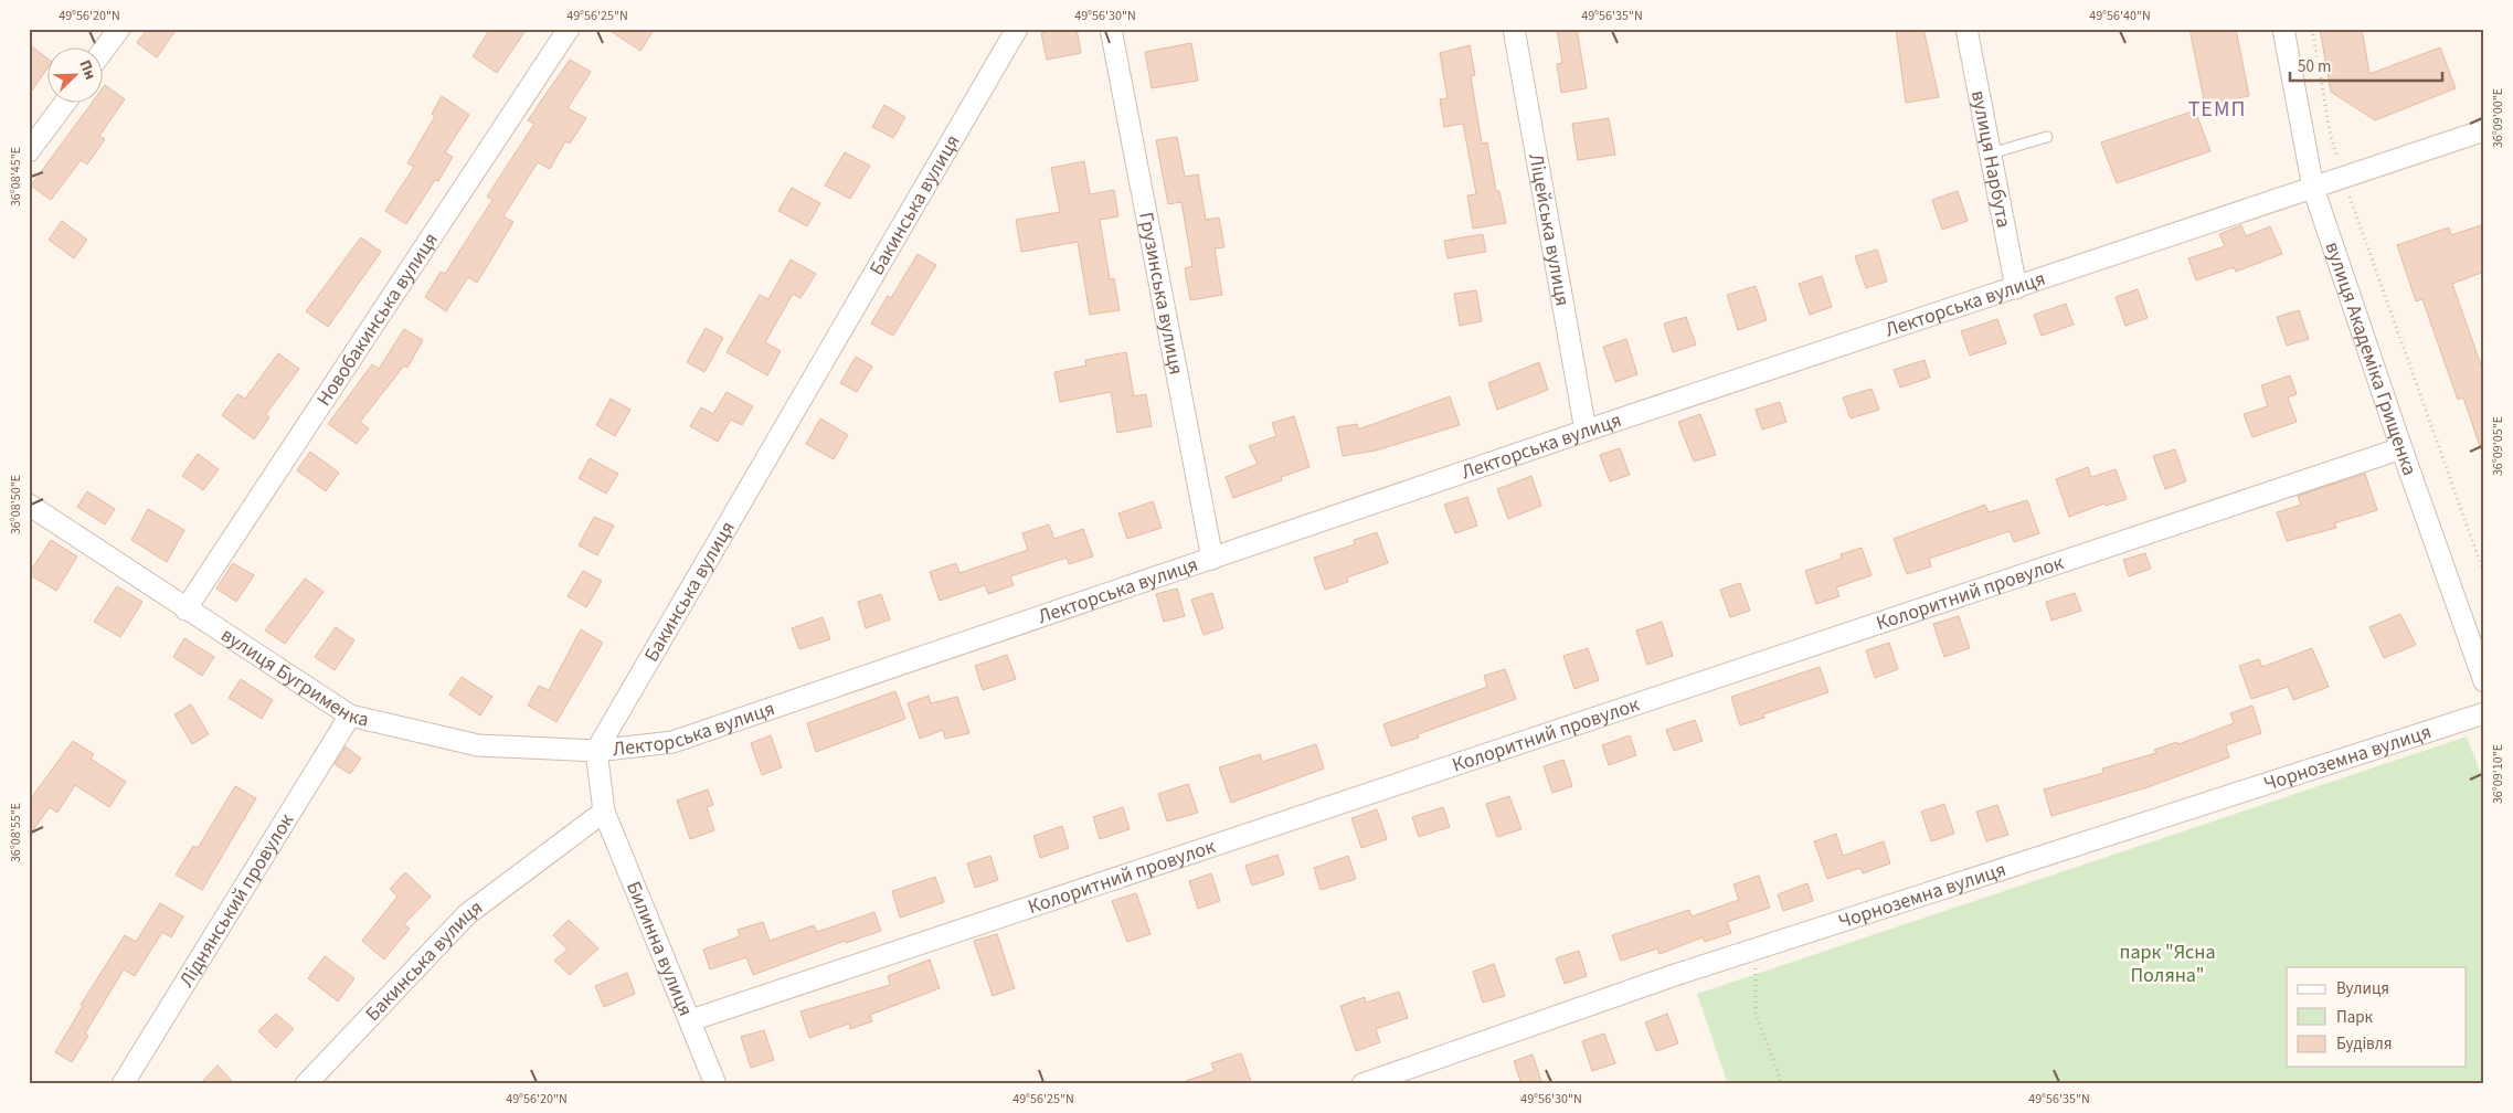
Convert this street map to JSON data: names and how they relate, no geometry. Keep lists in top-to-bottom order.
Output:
{
  "streets": {
    "street": [
      "вулиця Нарбута",
      "Бакинська вулиця",
      "Ліцейська вулиця",
      "Грузинська вулиця",
      "Лекторська вулиця",
      "Новобакинська вулиця",
      "вулиця Академіка Грищенка",
      "Колоритний провулок",
      "вулиця Бугрименка",
      "Чорноземна вулиця",
      "Ліднянський провулок",
      "Билинна вулиця"
    ]
  },
  "crossings": [
    ["вулиця Нарбута", "Лекторська вулиця"],
    ["Бакинська вулиця", "Лекторська вулиця"],
    ["Бакинська вулиця", "вулиця Бугрименка"],
    ["Бакинська вулиця", "Билинна вулиця"],
    ["Ліцейська вулиця", "Лекторська вулиця"],
    ["Грузинська вулиця", "Лекторська вулиця"],
    ["Лекторська вулиця", "вулиця Академіка Грищенка"],
    ["Лекторська вулиця", "вулиця Бугрименка"],
    ["Новобакинська вулиця", "вулиця Бугрименка"],
    ["вулиця Академіка Грищенка", "Колоритний провулок"],
    ["Колоритний провулок", "Билинна вулиця"],
    ["вулиця Бугрименка", "Ліднянський провулок"]
  ],
  "districts": ["ТЕМП"],
  "parks": ["парк \"Ясна Поляна\""],
  "legend": ["Вулиця", "Парк", "Будівля"],
  "scale_bar": "50 m",
  "north": "top right",
  "coordinates": [
    "49°56'20\"N",
    "49°56'25\"N",
    "49°56'30\"N",
    "49°56'35\"N",
    "49°56'40\"N",
    "36°09'00\"E",
    "36°08'45\"E",
    "36°09'05\"E",
    "36°08'50\"E",
    "36°09'10\"E",
    "36°08'55\"E"
  ]
}
